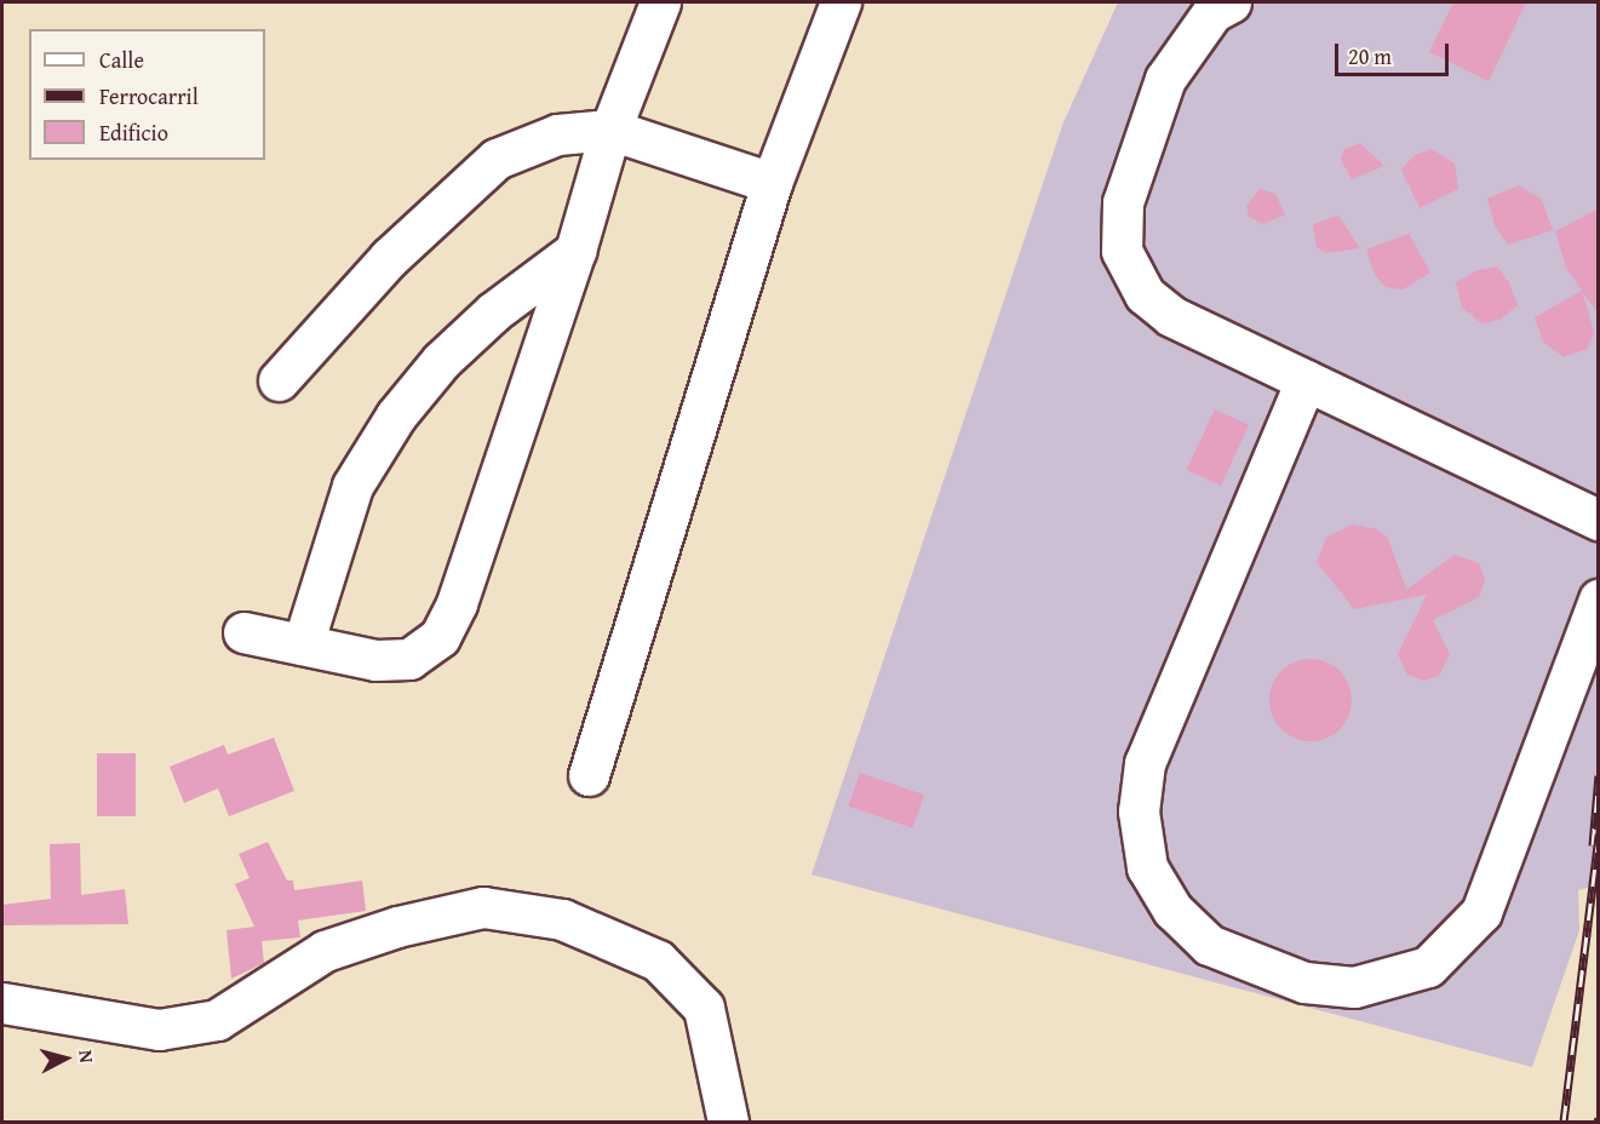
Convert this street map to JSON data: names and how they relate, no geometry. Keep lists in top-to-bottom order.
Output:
{
  "legend": ["Calle", "Ferrocarril", "Edificio"],
  "scale_bar": "20 m",
  "north": "right"
}
